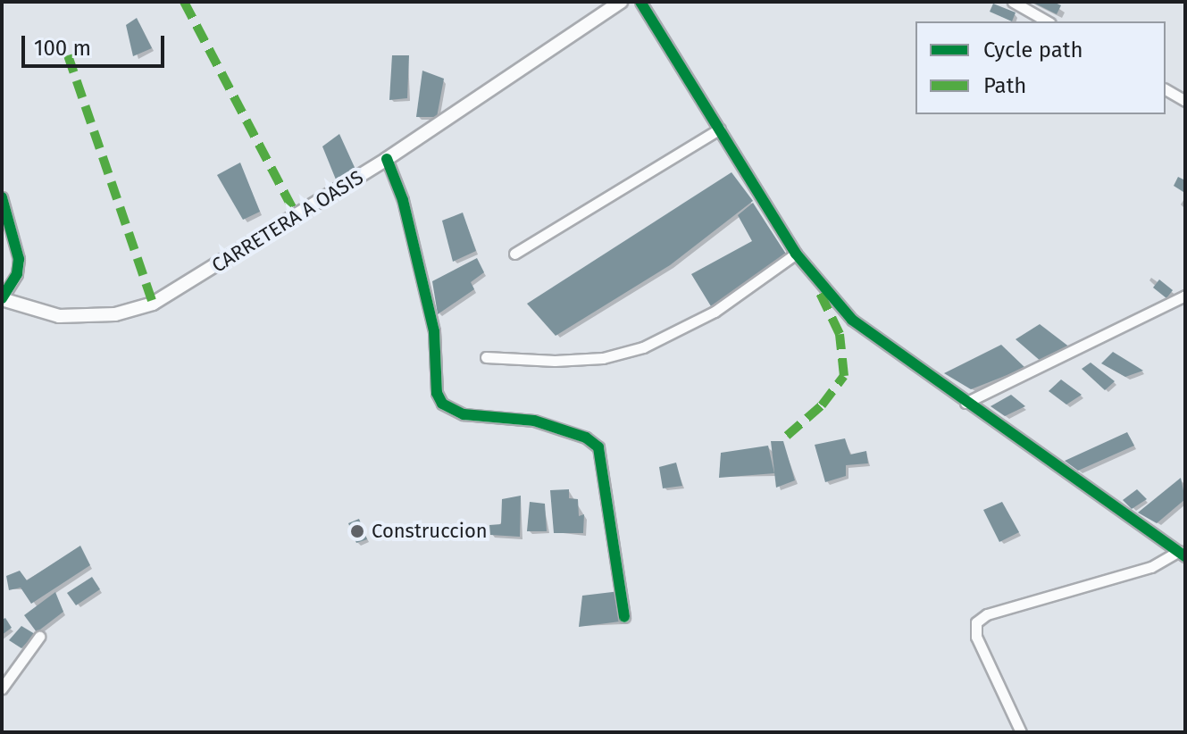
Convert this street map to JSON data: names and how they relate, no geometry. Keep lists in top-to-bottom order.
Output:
{
  "streets": {
    "main road": ["CARRETERA A OASIS"]
  },
  "places": ["Construccion"],
  "legend": ["Cycle path", "Path"],
  "scale_bar": "100 m"
}
